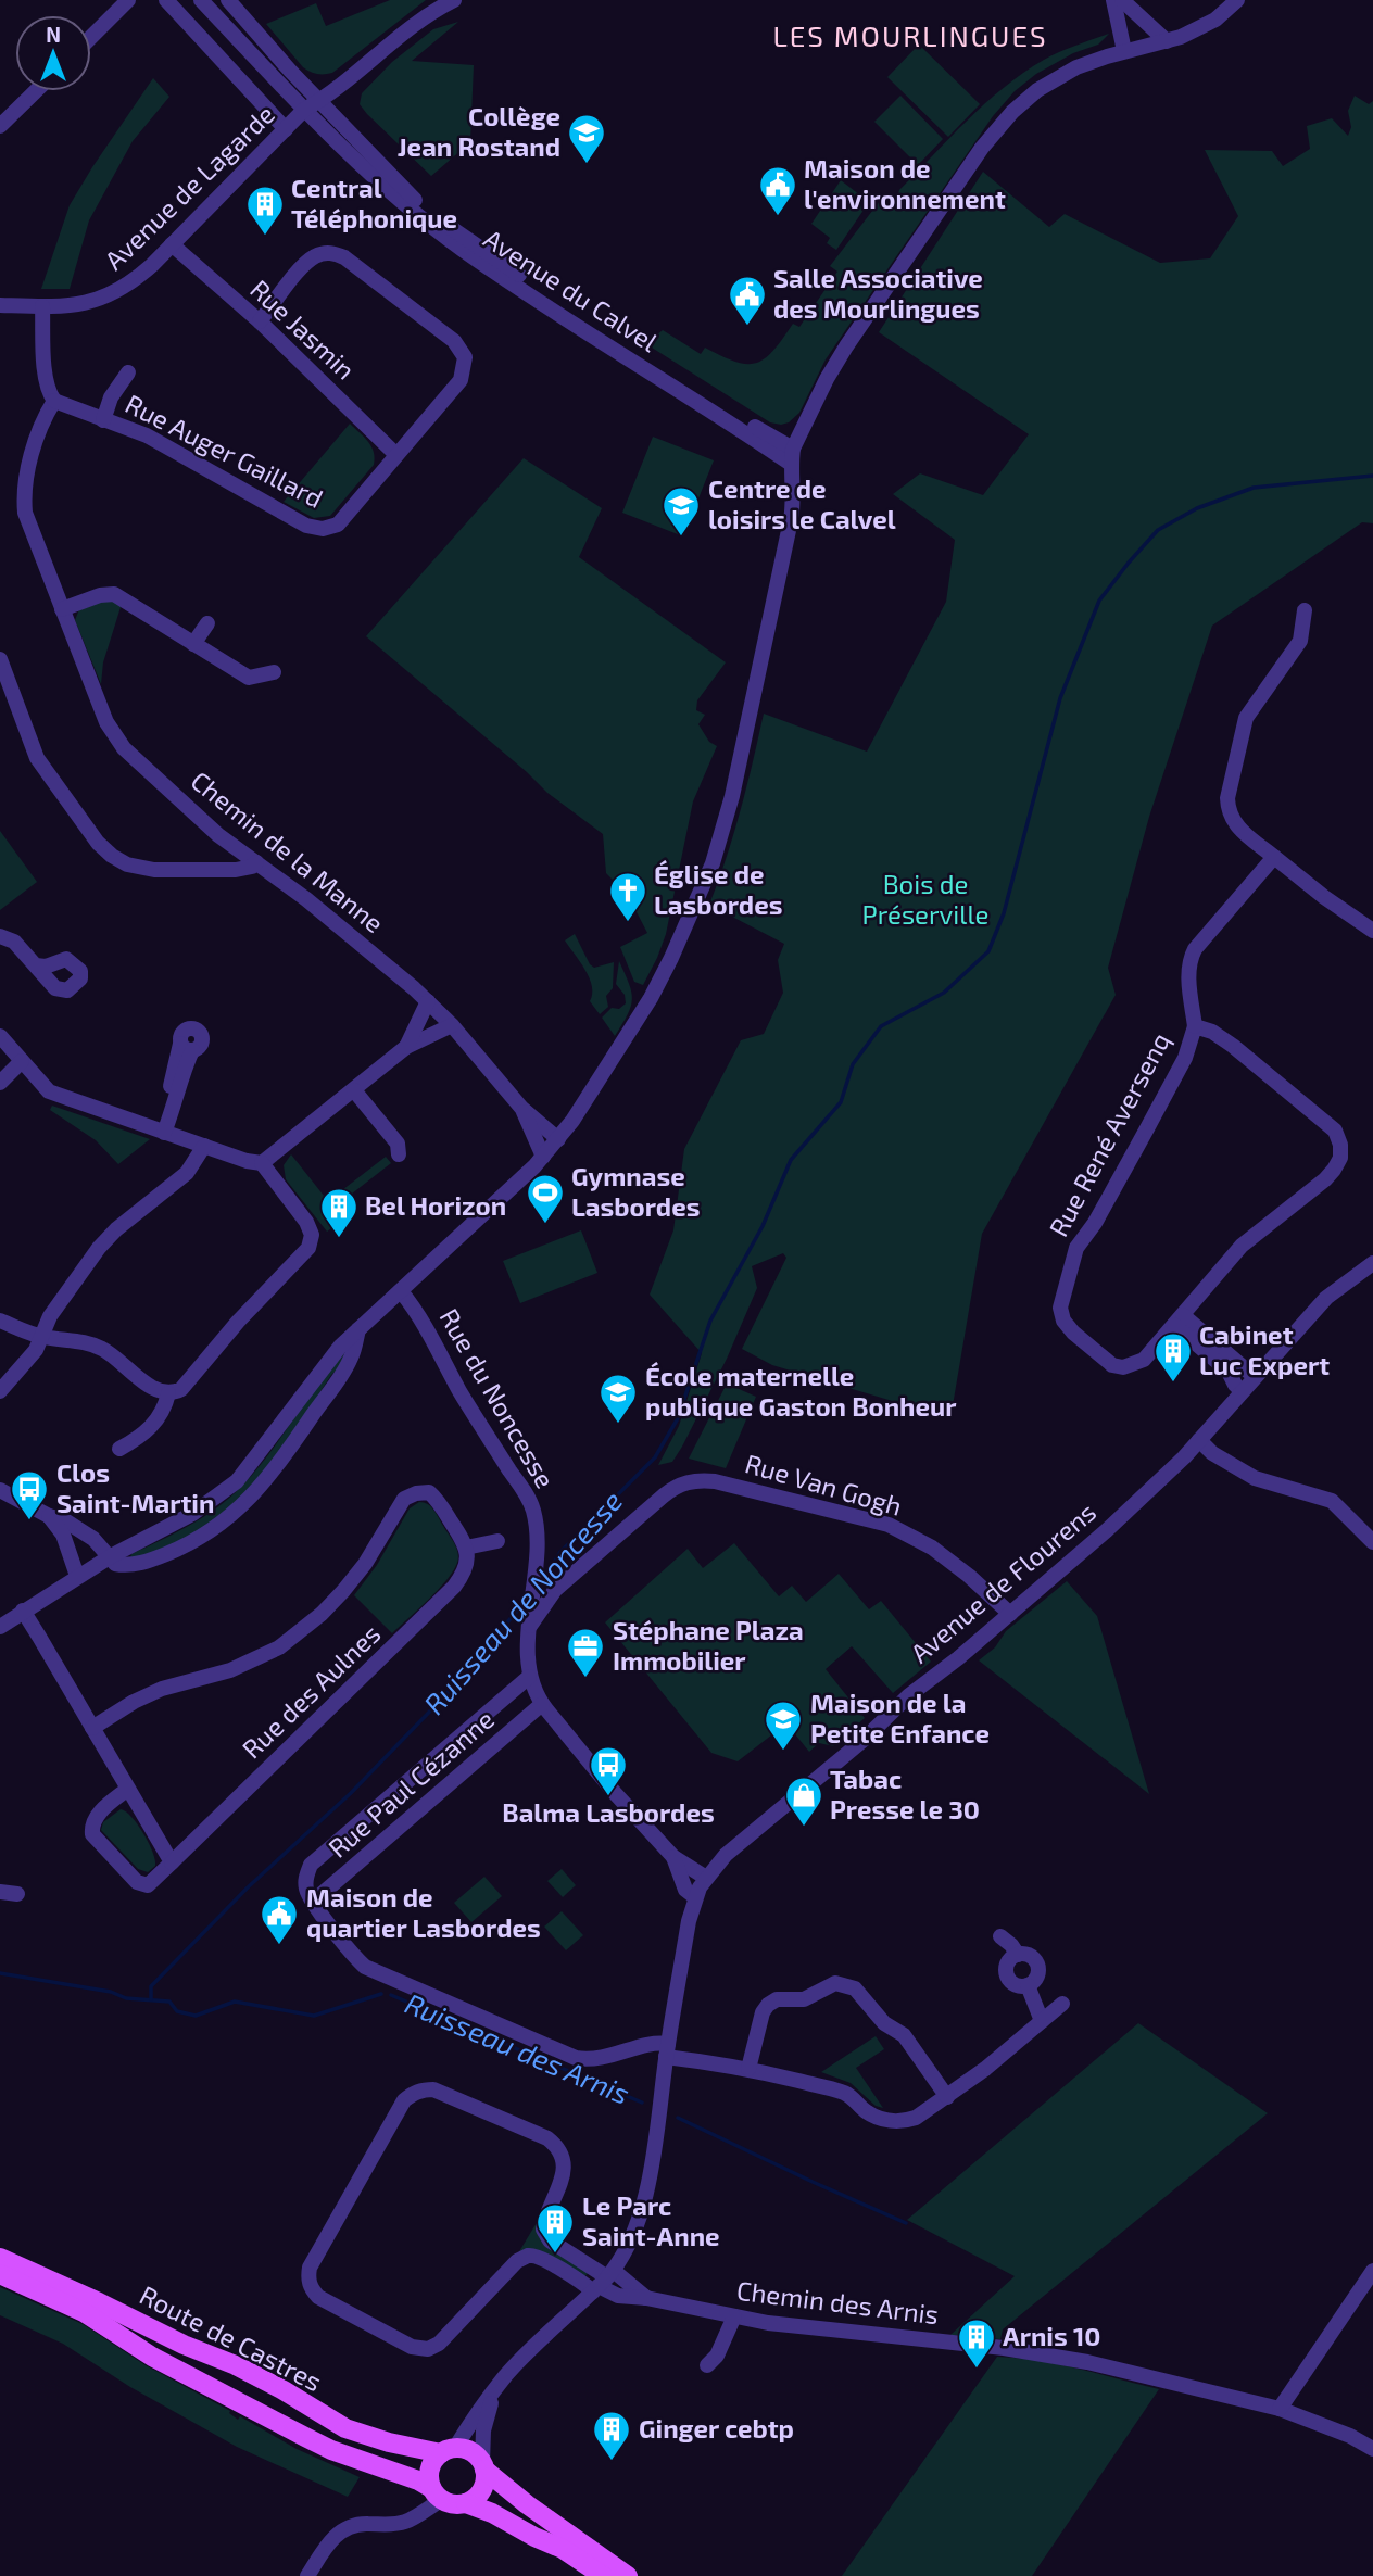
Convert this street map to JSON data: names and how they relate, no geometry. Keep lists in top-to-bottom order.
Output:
{
  "streets": {
    "main road": ["Route de Castres"],
    "street": [
      "Avenue de Lagarde",
      "Avenue du Calvel",
      "Rue Jasmin",
      "Rue Auger Gaillard",
      "Chemin de la Manne",
      "Rue René Aversenq",
      "Rue du Noncesse",
      "Rue Van Gogh",
      "Avenue de Flourens",
      "Rue des Aulnes",
      "Rue Paul Cézanne",
      "Chemin des Arnis"
    ]
  },
  "crossings": [
    ["Avenue de Lagarde", "Avenue du Calvel"],
    ["Avenue de Lagarde", "Rue Jasmin"],
    ["Rue Jasmin", "Rue Auger Gaillard"],
    ["Rue Auger Gaillard", "Chemin de la Manne"],
    ["Rue du Noncesse", "Rue Van Gogh"],
    ["Rue du Noncesse", "Rue Paul Cézanne"],
    ["Rue Van Gogh", "Avenue de Flourens"],
    ["Avenue de Flourens", "Chemin des Arnis"],
    ["Avenue de Flourens", "Route de Castres"]
  ],
  "districts": ["LES MOURLINGUES"],
  "water": ["Ruisseau de Noncesse", "Ruisseau des Arnis"],
  "parks": ["Bois de Préserville"],
  "places": {
    "school or university": [
      "Collège Jean Rostand",
      "Centre de loisirs le Calvel",
      "École maternelle publique Gaston Bonheur",
      "Maison de la Petite Enfance"
    ],
    "public building": ["Maison de l'environnement", "Salle Associative des Mourlingues", "Maison de quartier Lasbordes"],
    "building": [
      "Central Téléphonique",
      "Bel Horizon",
      "Cabinet Luc Expert",
      "Le Parc Saint-Anne",
      "Arnis 10",
      "Ginger cebtp"
    ],
    "church": ["Église de Lasbordes"],
    "sports": ["Gymnase Lasbordes"],
    "bus stop": ["Clos Saint-Martin", "Balma Lasbordes"],
    "office": ["Stéphane Plaza Immobilier"],
    "shop": ["Tabac Presse le 30"]
  },
  "north": "top"
}
